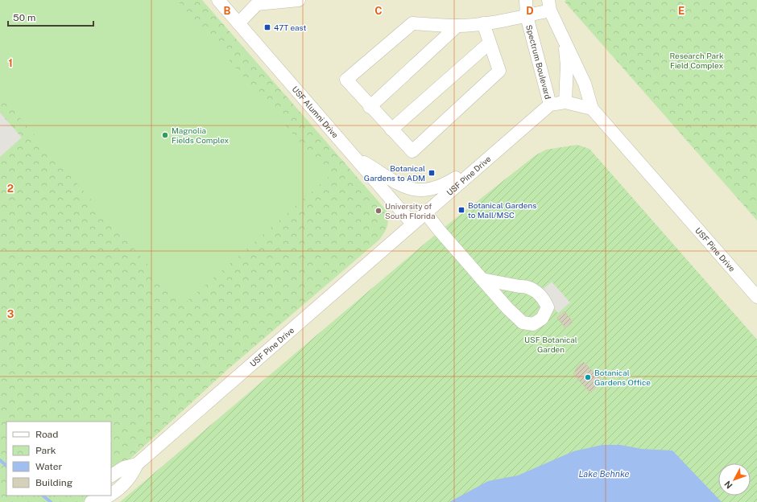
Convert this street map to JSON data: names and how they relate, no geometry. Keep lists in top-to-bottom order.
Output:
{
  "streets": {
    "street": ["Spectrum Boulevard", "USF Alumni Drive", "USF Pine Drive"]
  },
  "crossings": [
    ["Spectrum Boulevard", "USF Pine Drive"],
    ["USF Alumni Drive", "USF Pine Drive"]
  ],
  "water": ["Lake Behnke"],
  "parks": ["Research Park Field Complex", "USF Botanical Garden"],
  "places": {
    "transit": ["47T east", "Botanical Gardens to ADM", "Botanical Gardens to Mall/MSC"],
    "other": ["Magnolia Fields Complex", "University of South Florida", "Botanical Gardens Office"]
  },
  "legend": [
    "Road",
    "Park",
    "Water",
    "Building"
  ],
  "scale_bar": "50 m",
  "north": "bottom left",
  "grid": {
    "columns": [
      "B",
      "C",
      "D",
      "E"
    ],
    "rows": ["1", "2", "3"]
  }
}
